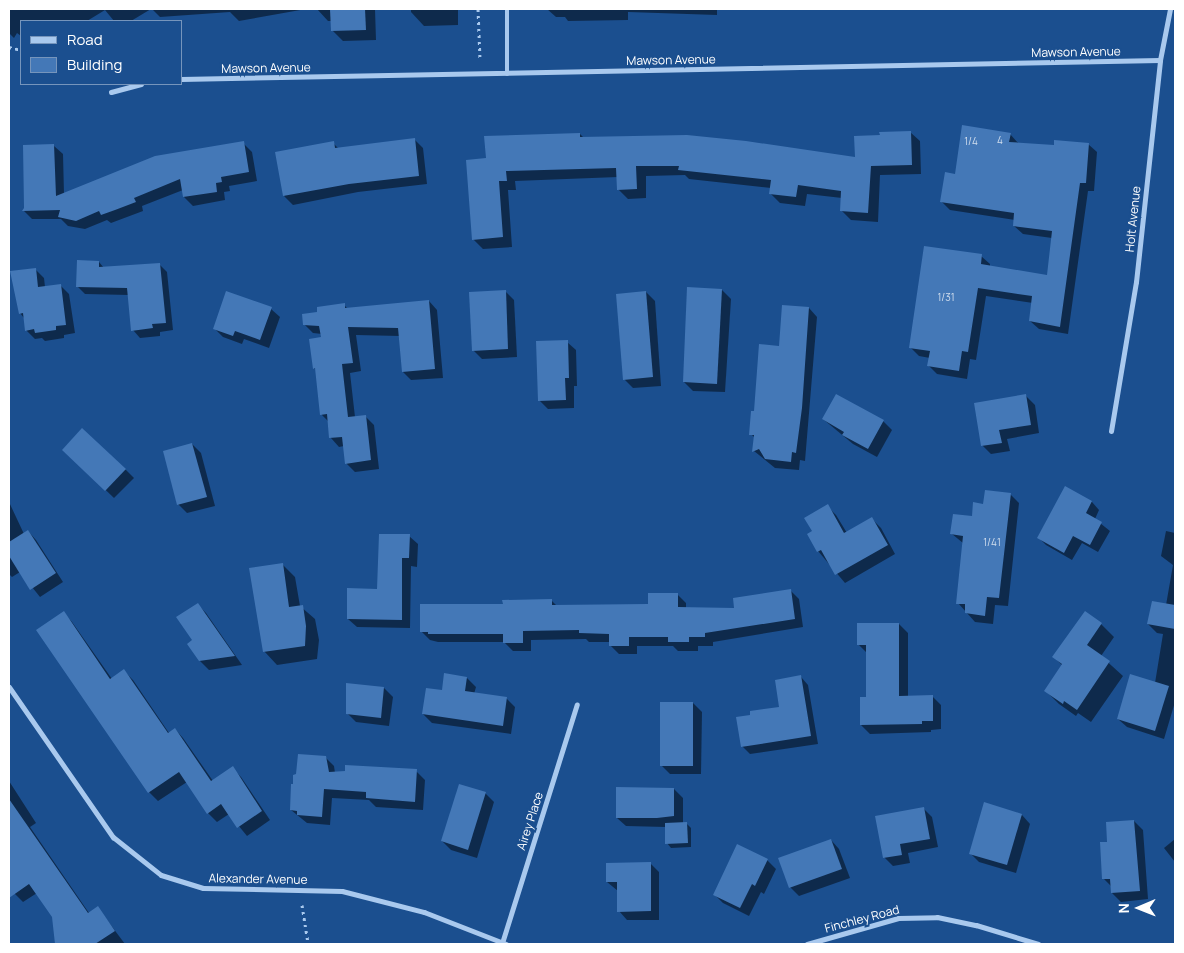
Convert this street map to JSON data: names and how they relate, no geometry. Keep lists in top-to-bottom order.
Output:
{
  "streets": {
    "street": [
      "Mawson Avenue",
      "Holt Avenue",
      "Airey Place",
      "Alexander Avenue",
      "Finchley Road"
    ]
  },
  "crossings": [
    ["Mawson Avenue", "Holt Avenue"],
    ["Airey Place", "Alexander Avenue"]
  ],
  "house_numbers": [
    "4",
    "1/4",
    "1/31",
    "1/41"
  ],
  "legend": ["Road", "Building"],
  "north": "left"
}
